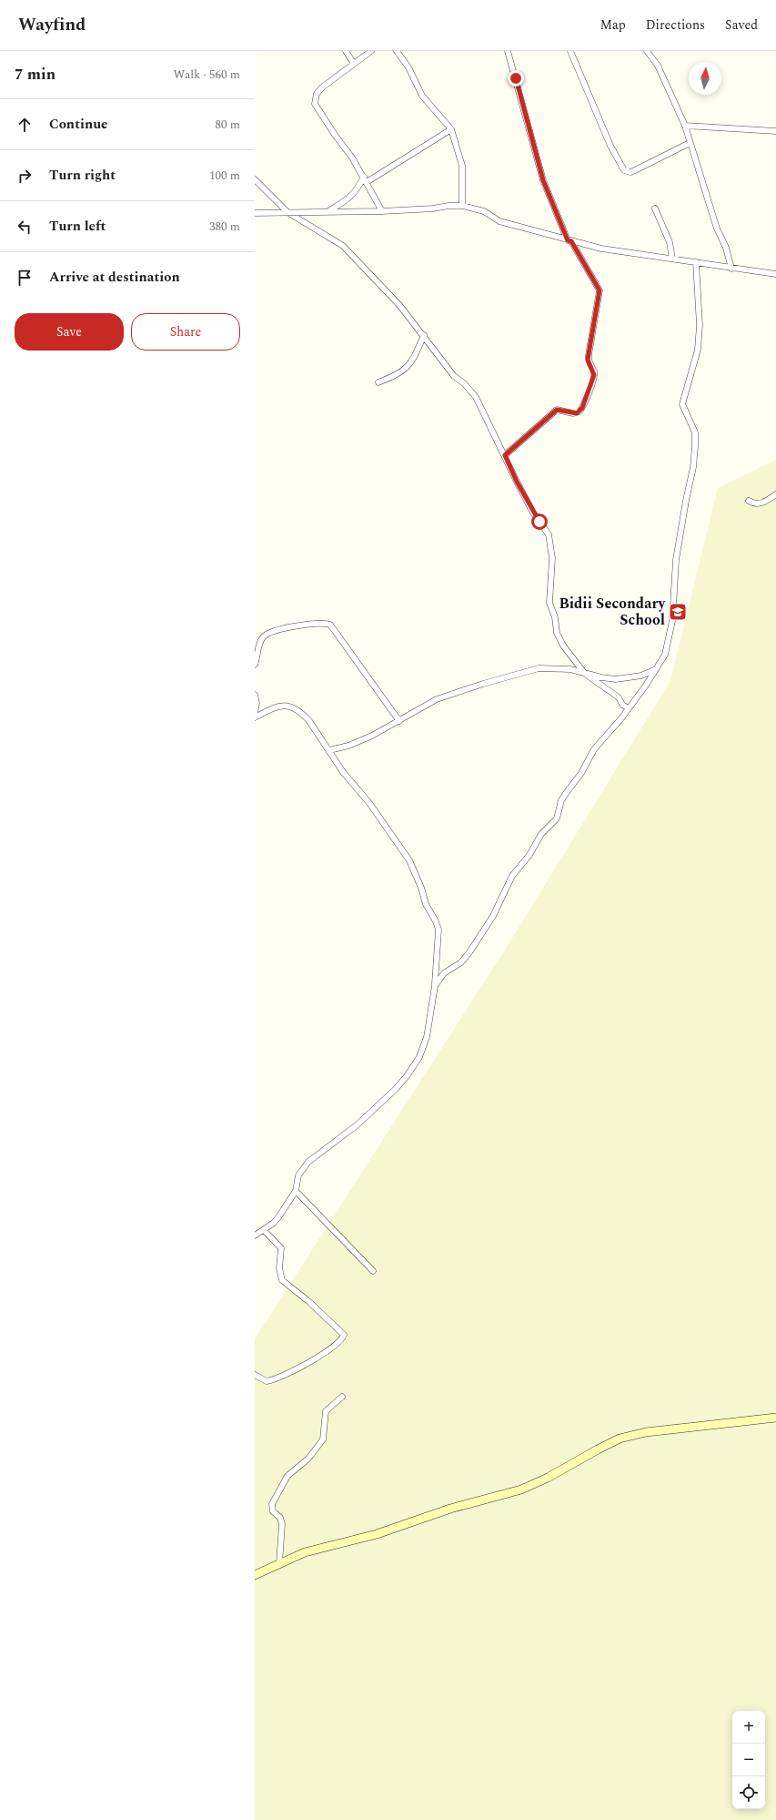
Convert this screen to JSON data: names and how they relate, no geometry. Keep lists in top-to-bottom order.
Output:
{
  "places": {
    "school or university": ["Bidii Secondary School"]
  },
  "north": "top",
  "page": {
    "header": "Wayfind",
    "nav": ["Map", "Directions", "Saved"],
    "heading": ["7 min", "Walk · 560 m"],
    "list": [
      ["Continue", "80 m"],
      ["Turn right", "100 m"],
      ["Turn left", "380 m"],
      "Arrive at destination"
    ],
    "buttons": ["Save", "Share"],
    "map_buttons": ["+", "−"]
  }
}
